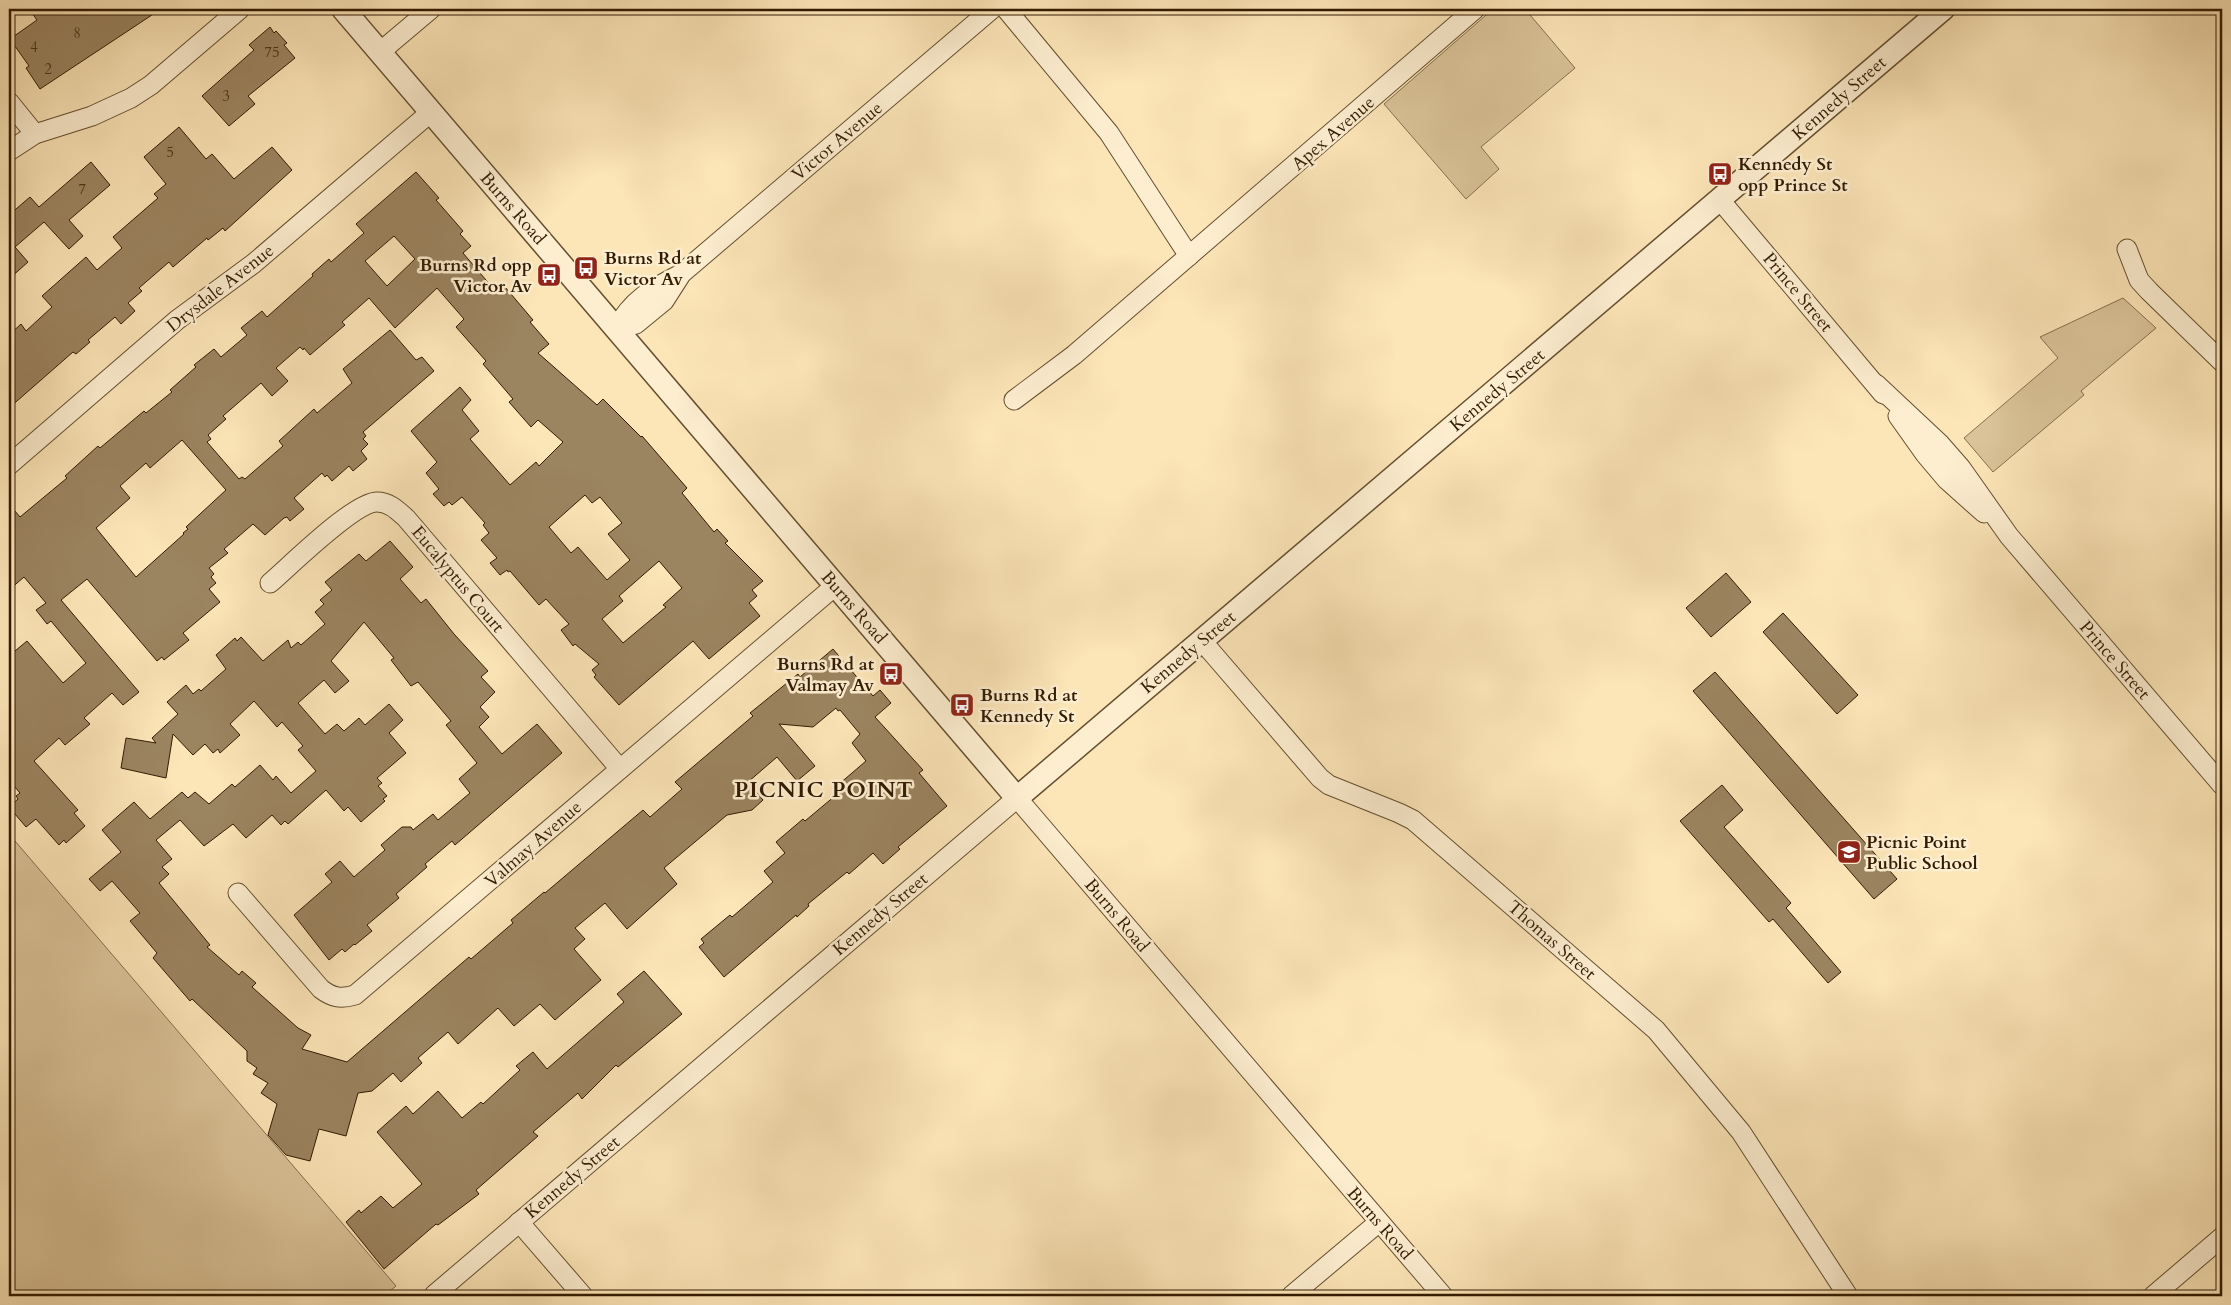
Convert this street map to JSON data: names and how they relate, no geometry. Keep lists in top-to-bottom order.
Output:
{
  "streets": {
    "street": [
      "Kennedy Street",
      "Apex Avenue",
      "Victor Avenue",
      "Burns Road",
      "Drysdale Avenue",
      "Prince Street",
      "Eucalyptus Court",
      "Valmay Avenue",
      "Thomas Street"
    ]
  },
  "crossings": [
    ["Kennedy Street", "Burns Road"],
    ["Kennedy Street", "Prince Street"],
    ["Kennedy Street", "Thomas Street"],
    ["Victor Avenue", "Burns Road"],
    ["Burns Road", "Drysdale Avenue"],
    ["Burns Road", "Valmay Avenue"],
    ["Eucalyptus Court", "Valmay Avenue"]
  ],
  "districts": ["PICNIC POINT"],
  "places": {
    "bus stop": [
      "Kennedy St opp Prince St",
      "Burns Rd at Victor Av",
      "Burns Rd opp Victor Av",
      "Burns Rd at Valmay Av",
      "Burns Rd at Kennedy St"
    ],
    "school or university": ["Picnic Point Public School"]
  },
  "house_numbers": [
    "8",
    "4",
    "75",
    "2",
    "3",
    "5",
    "7"
  ]
}
